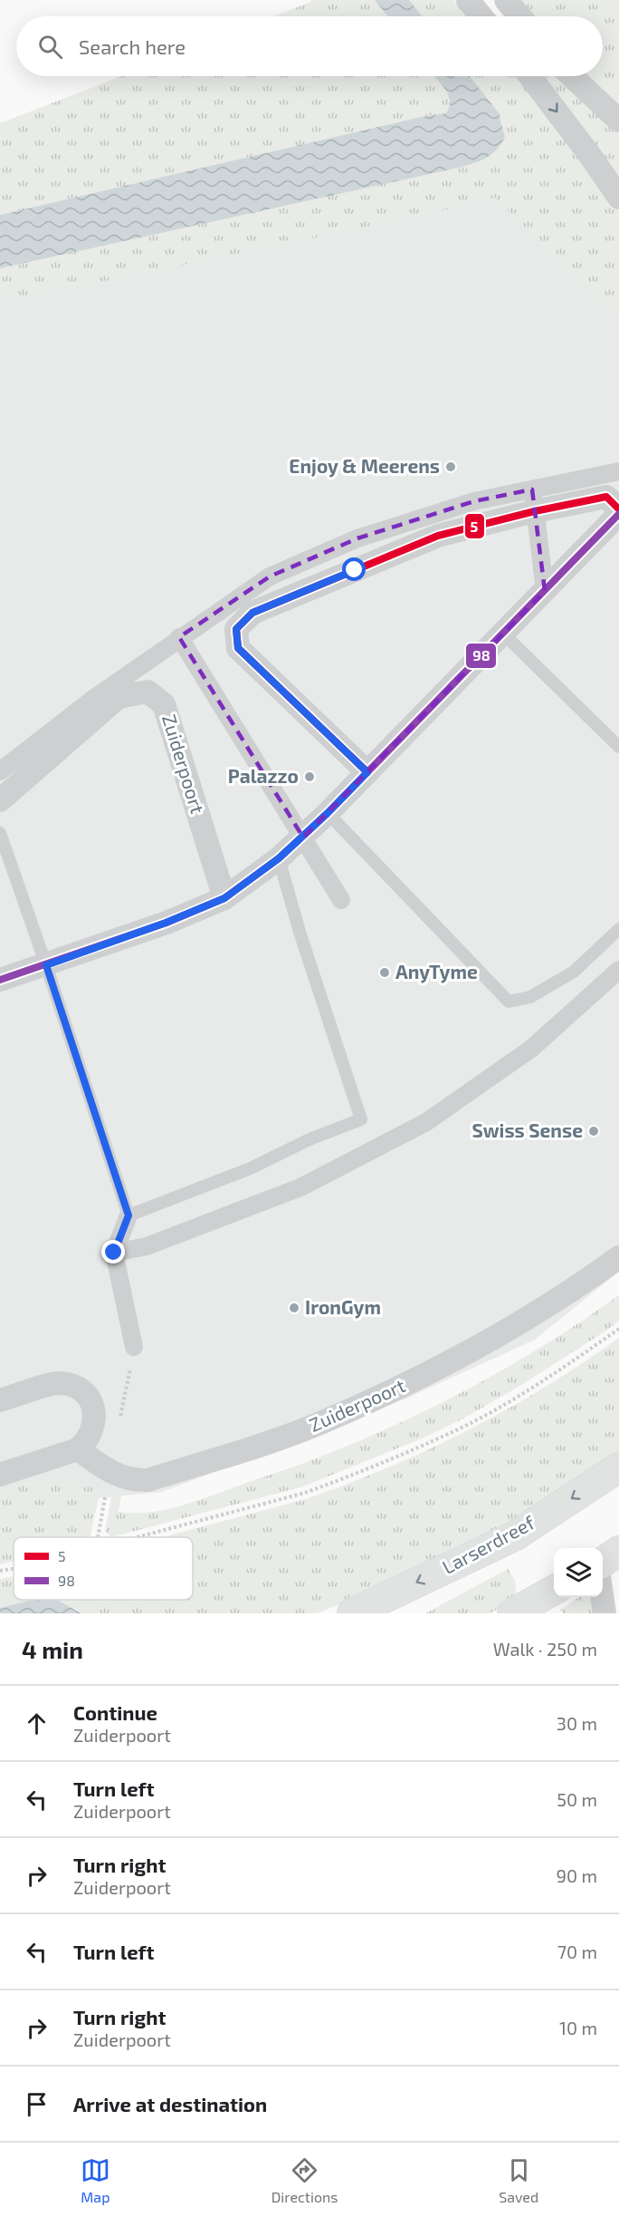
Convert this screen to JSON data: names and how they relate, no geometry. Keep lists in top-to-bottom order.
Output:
{
  "streets": {
    "main road": ["Larserdreef"],
    "street": ["Zuiderpoort"]
  },
  "one_way": ["Larserdreef"],
  "places": [
    "Enjoy & Meerens",
    "Palazzo",
    "AnyTyme",
    "Swiss Sense",
    "IronGym"
  ],
  "lines": ["transit line 5", "transit line 98"],
  "legend": ["5", "98"],
  "page": {
    "search": "Search here",
    "heading": ["4 min", "Walk · 250 m"],
    "list": [
      ["Continue", "Zuiderpoort", "30 m"],
      ["Turn left", "Zuiderpoort", "50 m"],
      ["Turn right", "Zuiderpoort", "90 m"],
      ["Turn left", "70 m"],
      ["Turn right", "Zuiderpoort", "10 m"],
      "Arrive at destination"
    ],
    "nav": ["Map", "Directions", "Saved"]
  }
}
